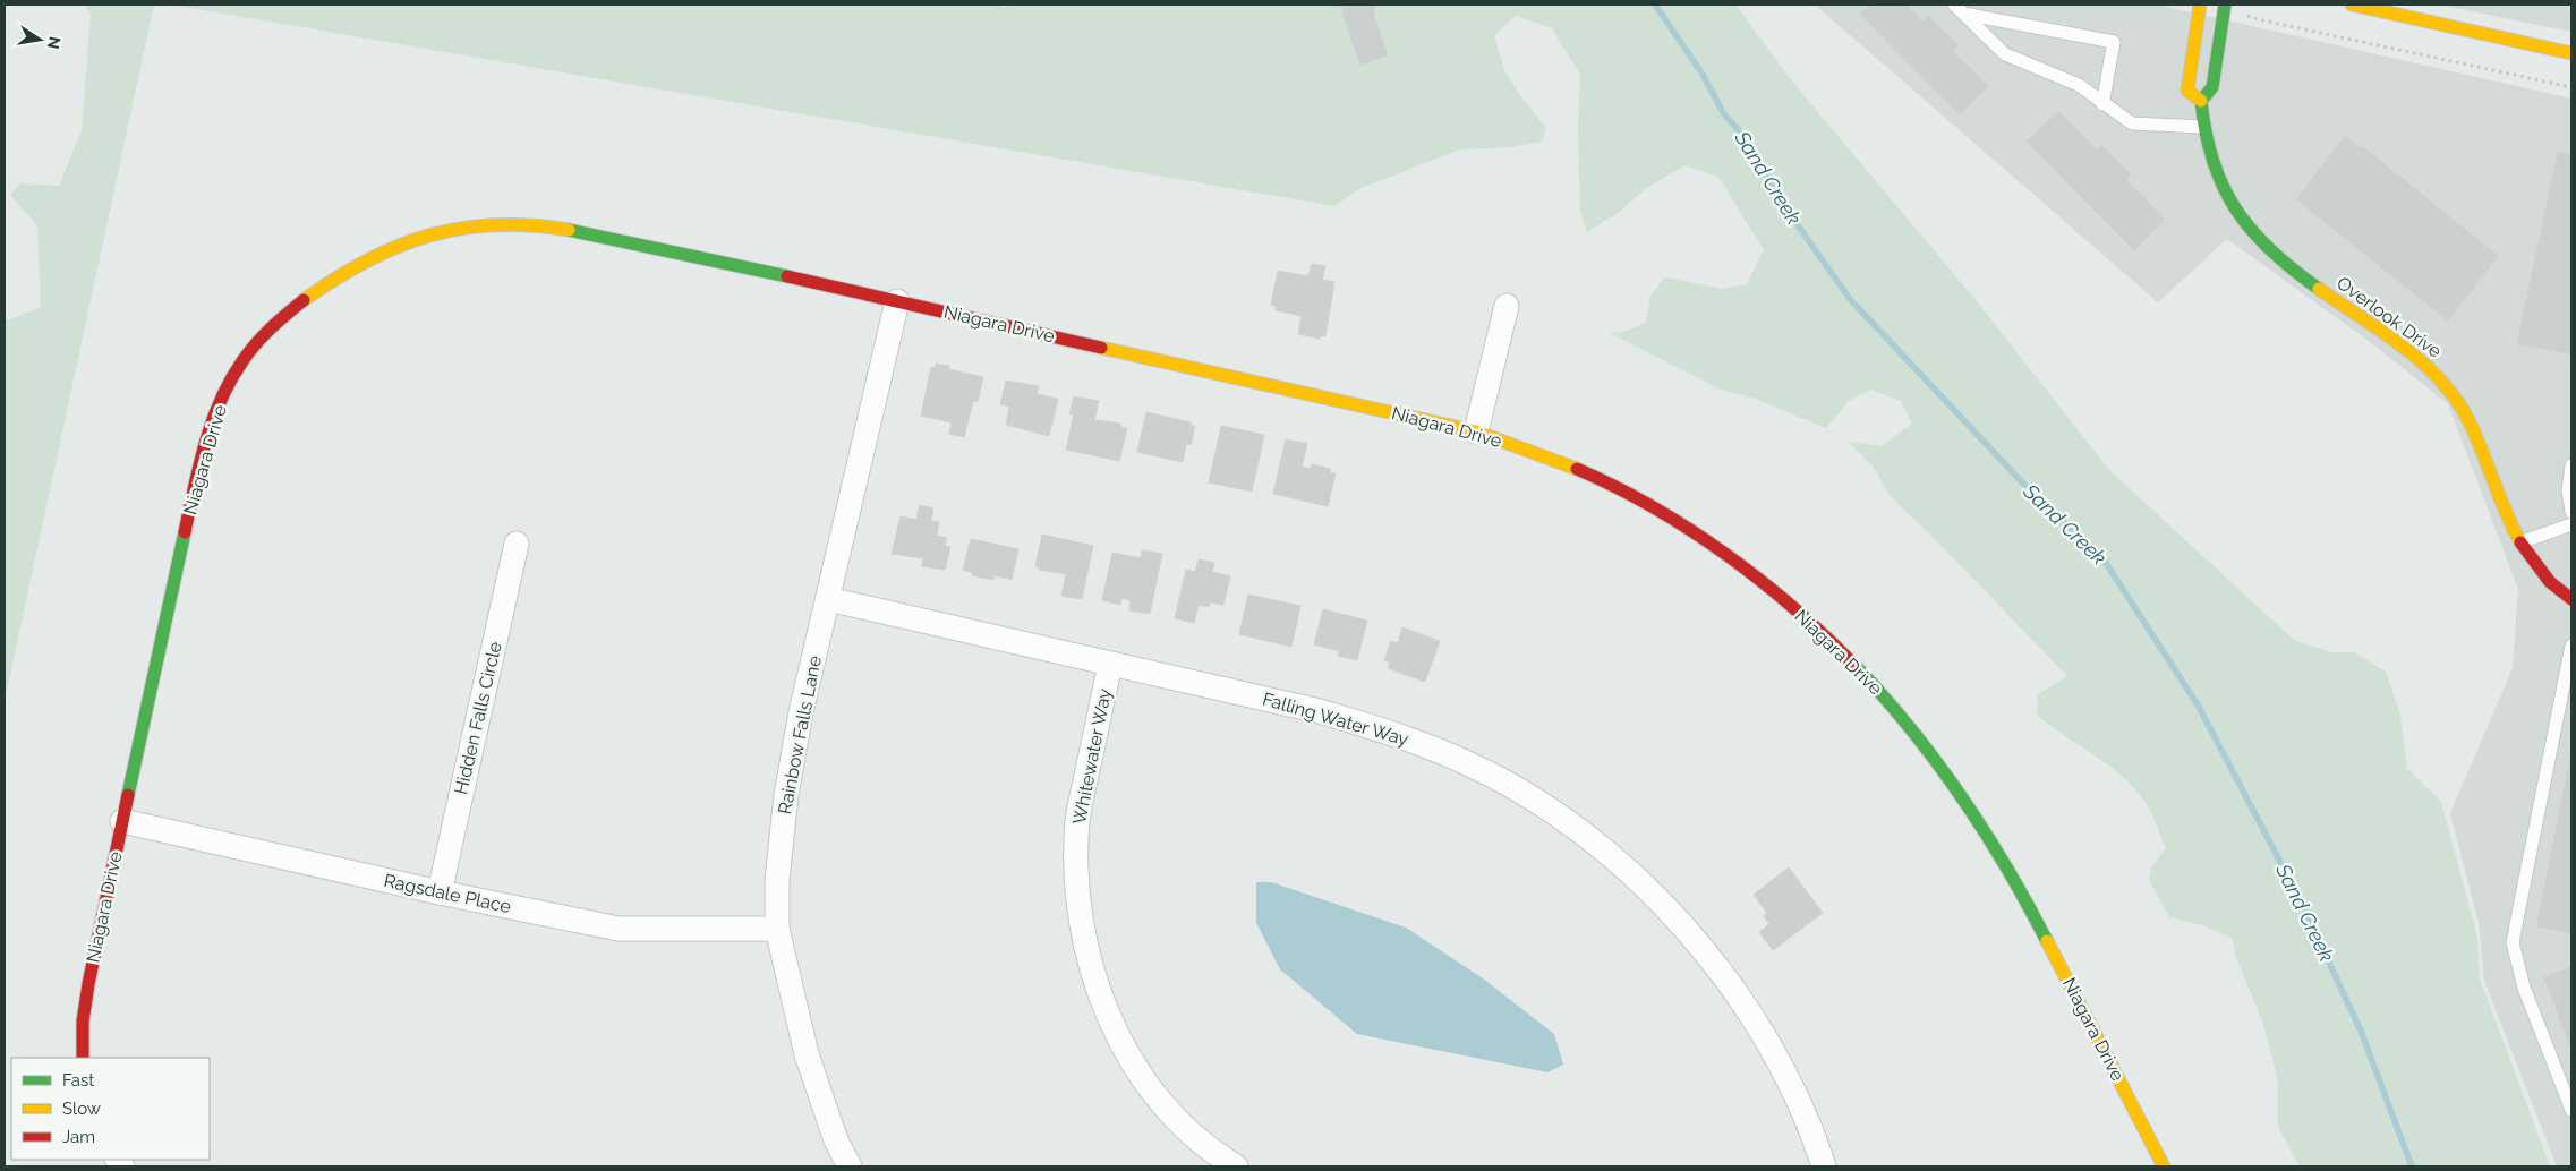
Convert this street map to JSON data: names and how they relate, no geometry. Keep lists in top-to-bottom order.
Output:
{
  "streets": {
    "street": [
      "Overlook Drive",
      "Niagara Drive",
      "Hidden Falls Circle",
      "Falling Water Way",
      "Rainbow Falls Lane",
      "Whitewater Way",
      "Ragsdale Place"
    ]
  },
  "crossings": [
    ["Niagara Drive", "Rainbow Falls Lane"],
    ["Niagara Drive", "Ragsdale Place"],
    ["Hidden Falls Circle", "Ragsdale Place"],
    ["Falling Water Way", "Rainbow Falls Lane"],
    ["Falling Water Way", "Whitewater Way"],
    ["Rainbow Falls Lane", "Ragsdale Place"]
  ],
  "water": ["Sand Creek"],
  "legend": ["Fast", "Slow", "Jam"],
  "north": "right"
}
